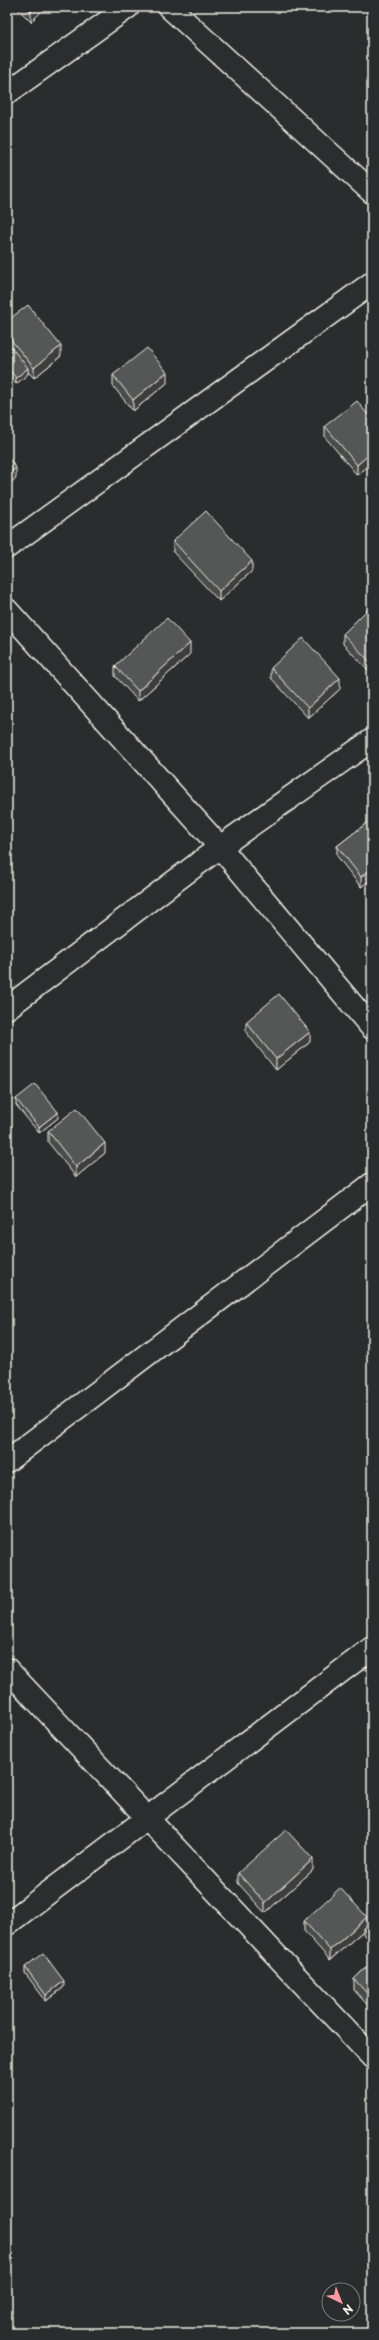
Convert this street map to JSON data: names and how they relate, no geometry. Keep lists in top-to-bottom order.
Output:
{
  "north": "bottom right"
}
